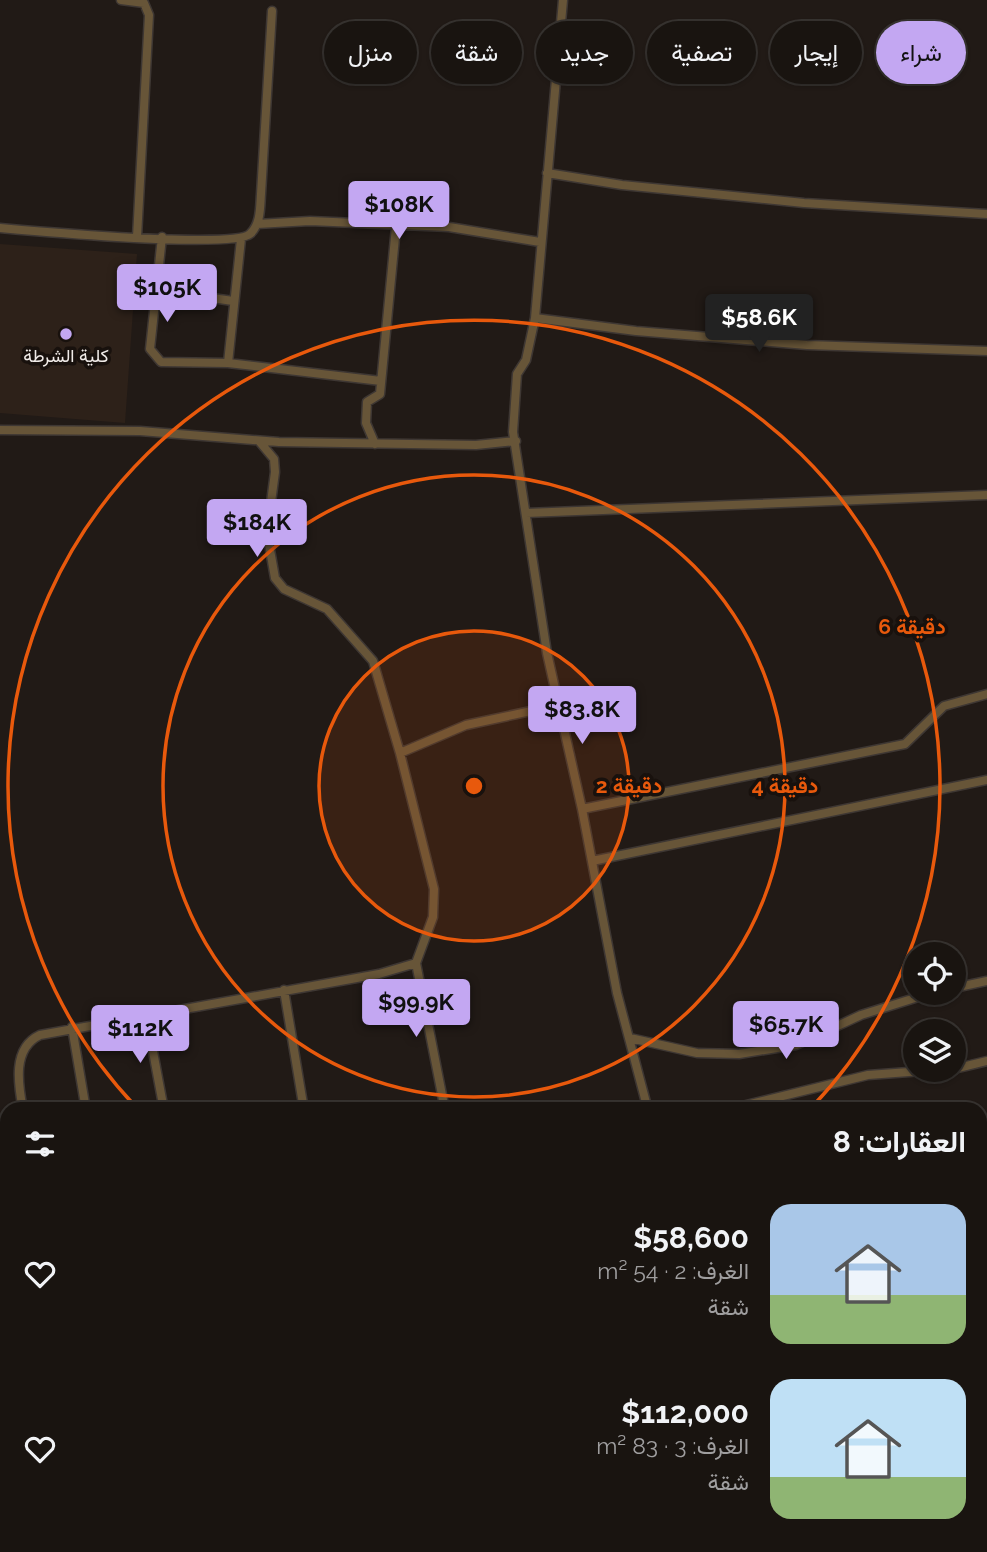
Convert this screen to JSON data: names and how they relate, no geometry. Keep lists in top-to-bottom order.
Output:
{
  "places": ["كلية الشرطة"],
  "page": {
    "chip": [
      "شراء",
      "إيجار",
      "تصفية",
      "جديد",
      "شقة",
      "منزل"
    ],
    "price": [
      "$108K",
      "$105K",
      "$58.6K",
      "$184K",
      "$83.8K",
      "$99.9K",
      "$65.7K",
      "$112K"
    ],
    "heading": "العقارات: 8",
    "list": [
      {
        "name": "$58,600",
        "note": "الغرف: 2 · 54 m² · شقة"
      },
      {
        "name": "$112,000",
        "note": "الغرف: 3 · 83 m² · شقة"
      }
    ]
  },
  "rings": ["6 دقيقة", "2 دقيقة", "4 دقيقة"]
}
